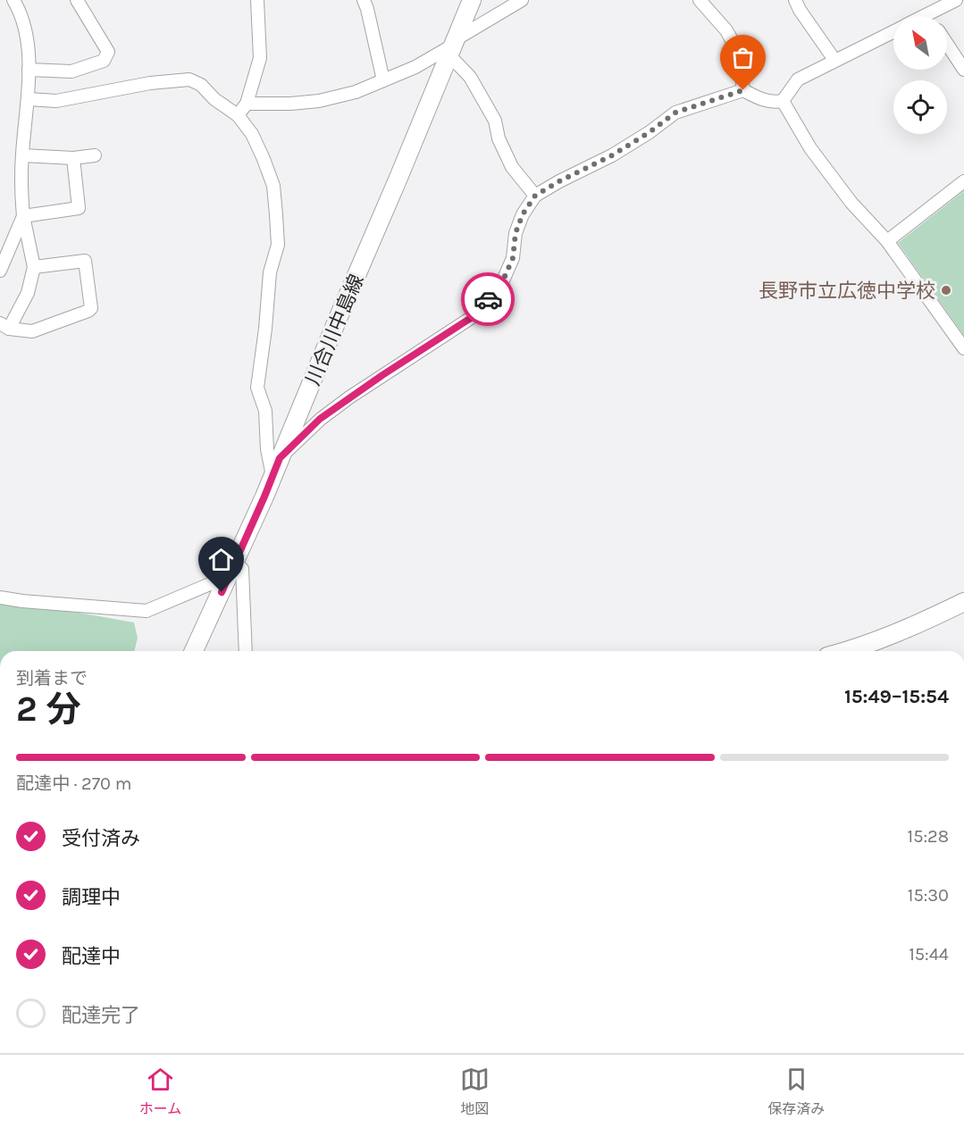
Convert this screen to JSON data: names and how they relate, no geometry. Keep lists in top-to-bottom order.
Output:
{
  "streets": {
    "main road": ["川合川中島線"]
  },
  "places": ["長野市立広徳中学校"],
  "north": "top left",
  "page": {
    "heading": ["2 分", "到着まで", "15:49–15:54"],
    "bar": "配達中 · 270 m",
    "list": [
      ["受付済み", "15:28"],
      ["調理中", "15:30"],
      ["配達中", "15:44"],
      "配達完了"
    ],
    "tabs": ["ホーム", "地図", "保存済み"]
  }
}
